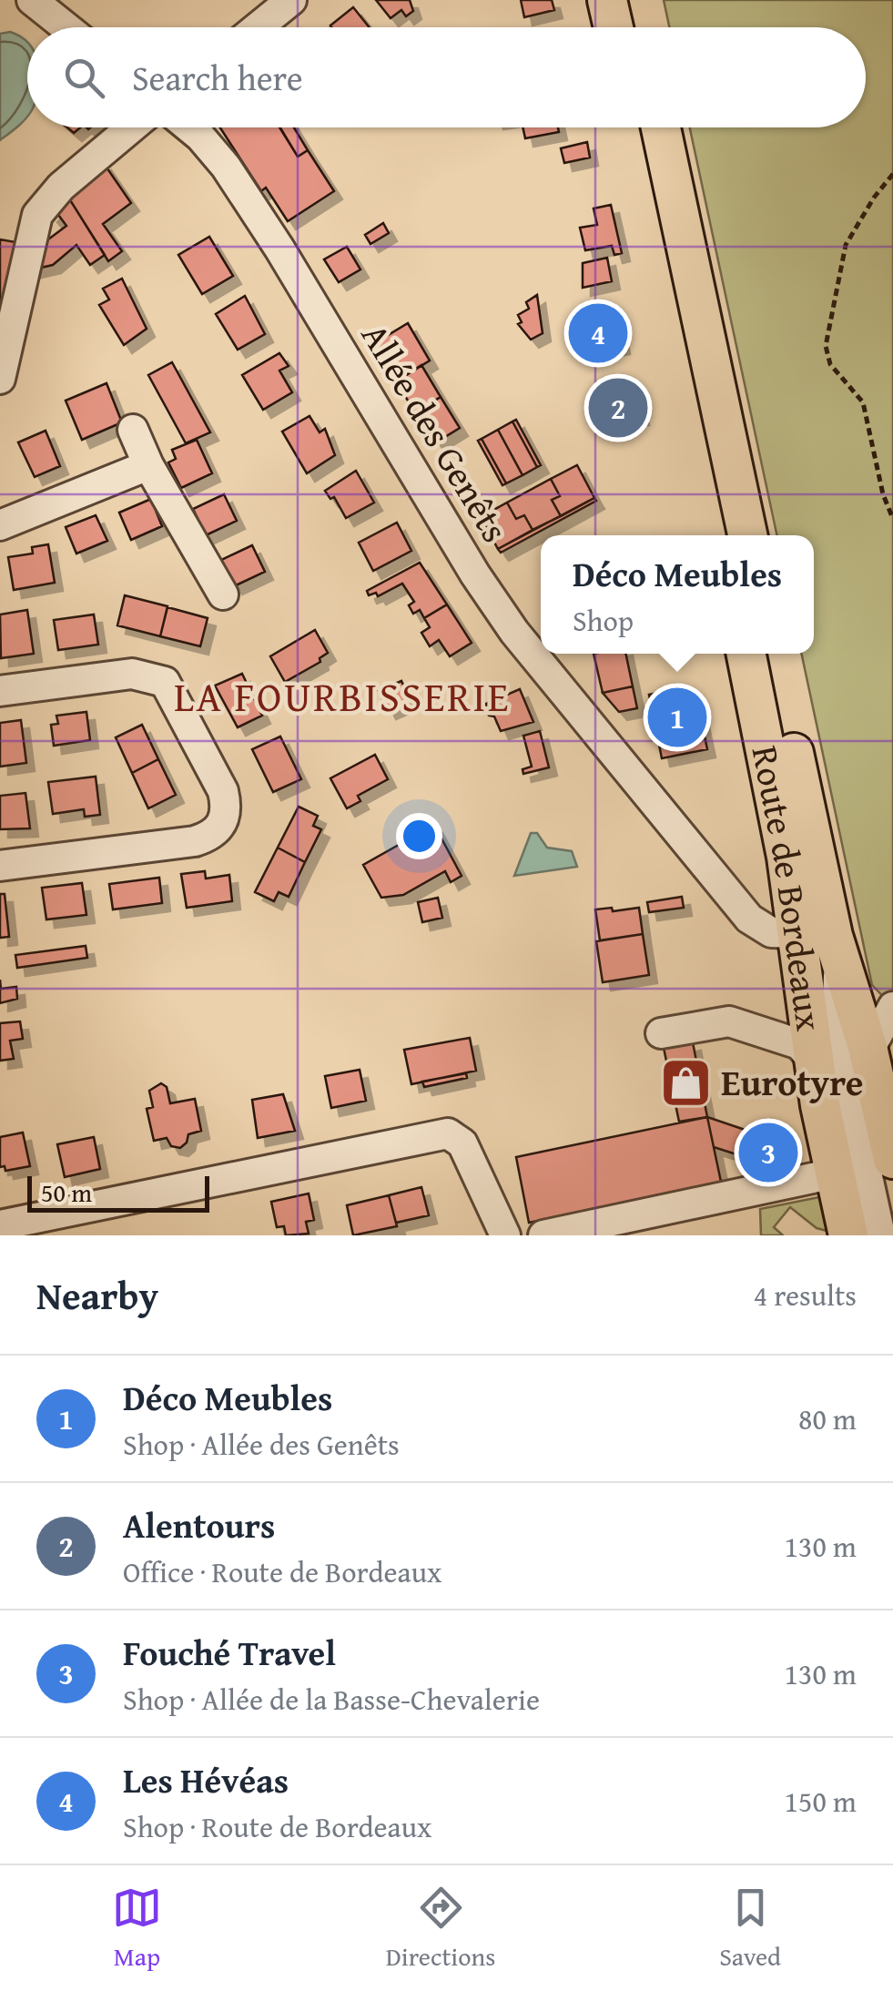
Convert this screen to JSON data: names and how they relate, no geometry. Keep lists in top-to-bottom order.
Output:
{
  "streets": {
    "main road": ["Route de Bordeaux"],
    "street": ["Allée des Genêts"]
  },
  "crossings": [
    ["Allée des Genêts", "Route de Bordeaux"]
  ],
  "districts": ["LA FOURBISSERIE"],
  "places": {
    "shop": ["Eurotyre"]
  },
  "scale_bar": "50 m",
  "page": {
    "search": "Search here",
    "pins": [
      "4",
      "2",
      "1",
      "3"
    ],
    "popup": ["Déco Meubles", "Shop"],
    "scale": "50 m",
    "heading": ["Nearby", "4 results"],
    "list": [
      {
        "mark": "1",
        "name": "Déco Meubles",
        "note": "Shop · Allée des Genêts",
        "value": "80 m"
      },
      {
        "mark": "2",
        "name": "Alentours",
        "note": "Office · Route de Bordeaux",
        "value": "130 m"
      },
      {
        "mark": "3",
        "name": "Fouché Travel",
        "note": "Shop · Allée de la Basse-Chevalerie",
        "value": "130 m"
      },
      {
        "mark": "4",
        "name": "Les Hévéas",
        "note": "Shop · Route de Bordeaux",
        "value": "150 m"
      }
    ],
    "nav": ["Map", "Directions", "Saved"]
  }
}
